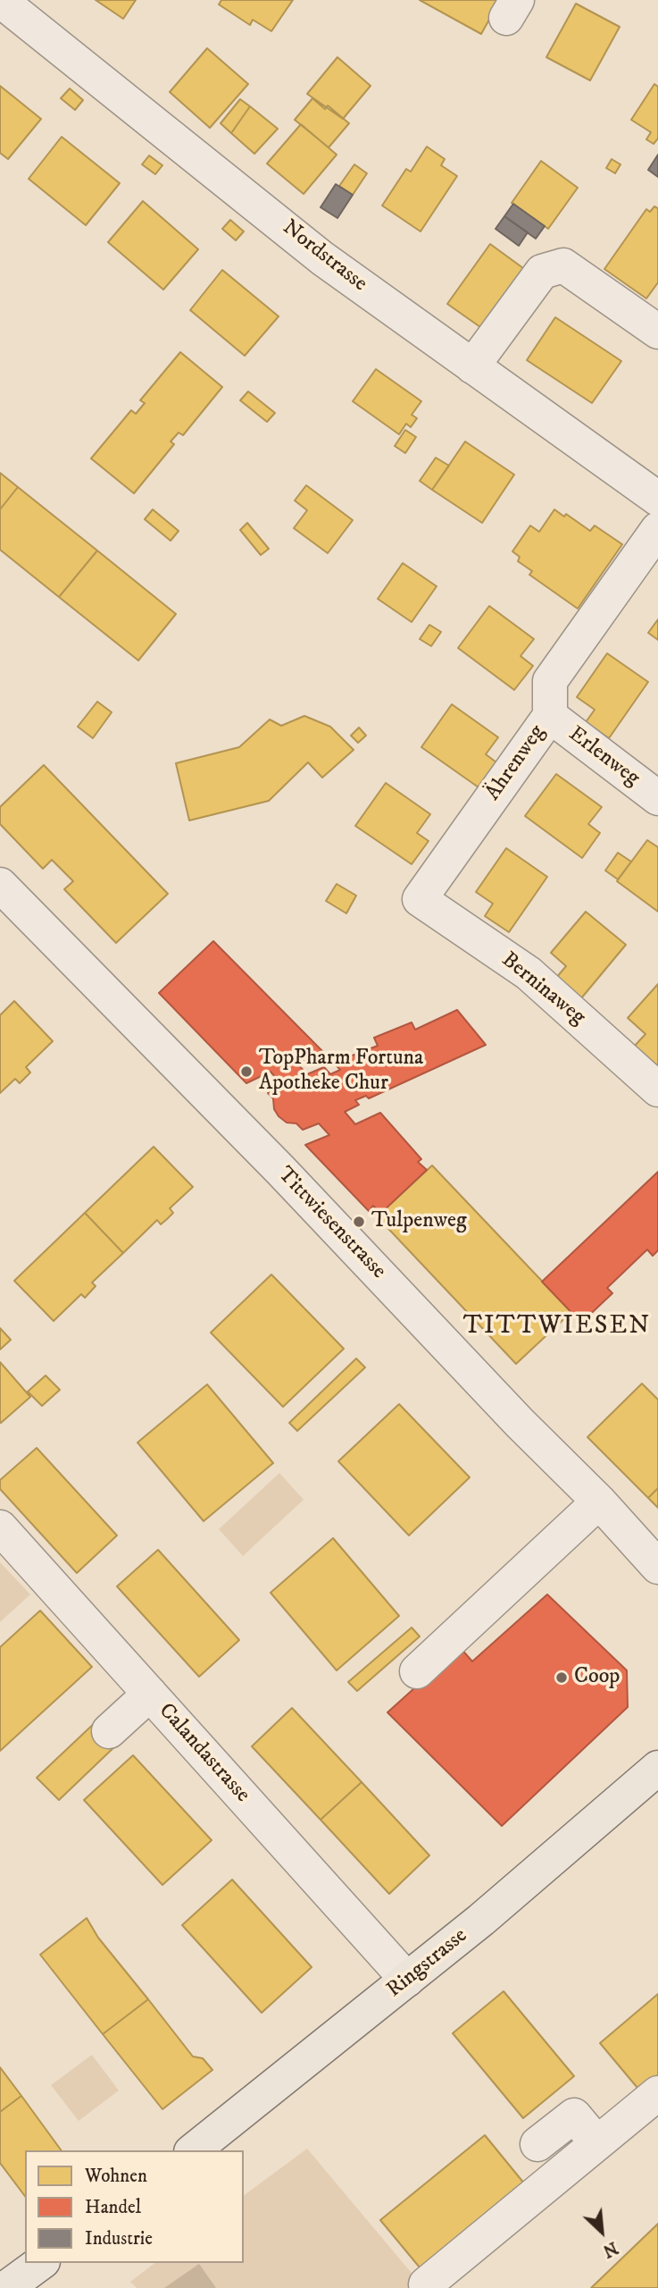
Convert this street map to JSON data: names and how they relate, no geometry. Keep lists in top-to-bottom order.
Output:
{
  "streets": {
    "main road": ["Ringstrasse"],
    "street": [
      "Nordstrasse",
      "Erlenweg",
      "Ährenweg",
      "Berninaweg",
      "Tittwiesenstrasse",
      "Calandastrasse"
    ]
  },
  "crossings": [
    ["Erlenweg", "Ährenweg"],
    ["Ährenweg", "Berninaweg"],
    ["Calandastrasse", "Ringstrasse"]
  ],
  "districts": ["TITTWIESEN"],
  "places": ["TopPharm Fortuna Apotheke Chur", "Tulpenweg", "Coop"],
  "legend": ["Wohnen", "Handel", "Industrie"],
  "north": "bottom right"
}
